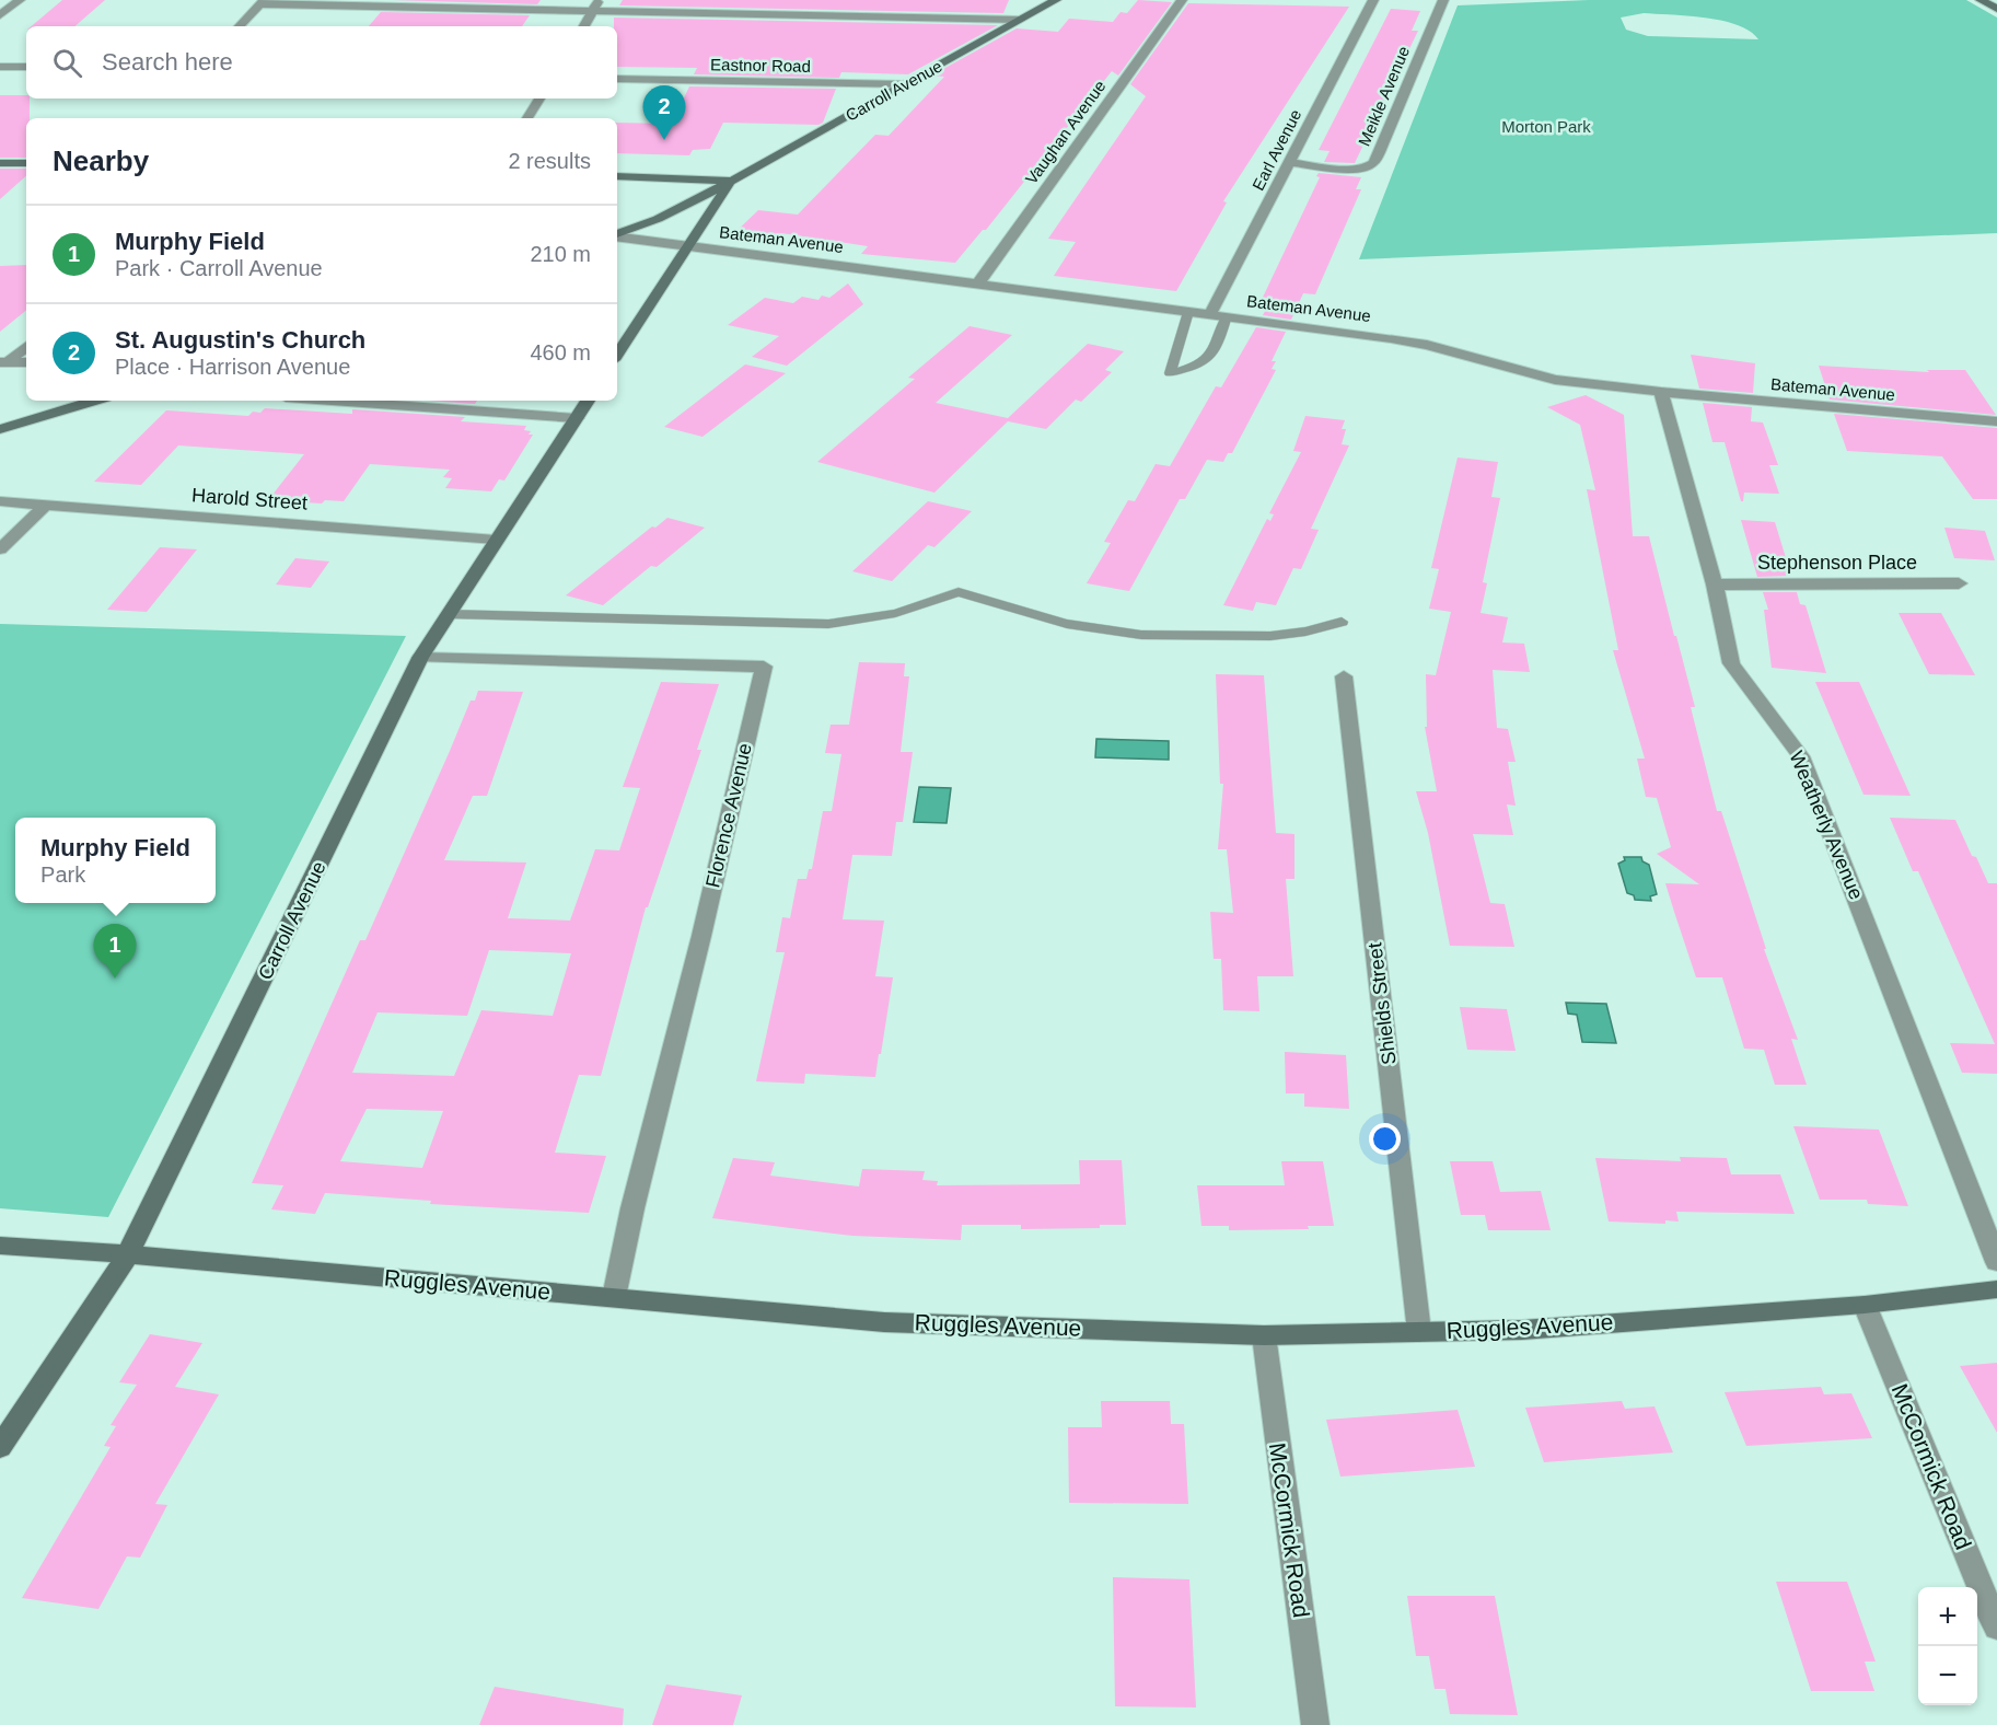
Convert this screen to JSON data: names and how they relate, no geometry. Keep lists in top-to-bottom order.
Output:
{
  "streets": {
    "street": [
      "Eastnor Road",
      "Carroll Avenue",
      "Meikle Avenue",
      "Vaughan Avenue",
      "Earl Avenue",
      "Bateman Avenue",
      "Harold Street",
      "Stephenson Place",
      "Florence Avenue",
      "Weatherly Avenue",
      "Shields Street",
      "Ruggles Avenue",
      "McCormick Road"
    ]
  },
  "crossings": [
    ["Eastnor Road", "Carroll Avenue"],
    ["Carroll Avenue", "Bateman Avenue"],
    ["Carroll Avenue", "Harold Street"],
    ["Carroll Avenue", "Florence Avenue"],
    ["Carroll Avenue", "Ruggles Avenue"],
    ["Meikle Avenue", "Earl Avenue"],
    ["Vaughan Avenue", "Bateman Avenue"],
    ["Earl Avenue", "Bateman Avenue"],
    ["Bateman Avenue", "Weatherly Avenue"],
    ["Stephenson Place", "Weatherly Avenue"],
    ["Florence Avenue", "Ruggles Avenue"],
    ["Shields Street", "Ruggles Avenue"],
    ["Ruggles Avenue", "McCormick Road"]
  ],
  "parks": ["Morton Park"],
  "page": {
    "search": "Search here",
    "pins": ["2", "1"],
    "heading": ["Nearby", "2 results"],
    "list": [
      {
        "mark": "1",
        "name": "Murphy Field",
        "note": "Park · Carroll Avenue",
        "value": "210 m"
      },
      {
        "mark": "2",
        "name": "St. Augustin's Church",
        "note": "Place · Harrison Avenue",
        "value": "460 m"
      }
    ],
    "popup": ["Murphy Field", "Park"],
    "map_buttons": ["+", "−"]
  }
}
